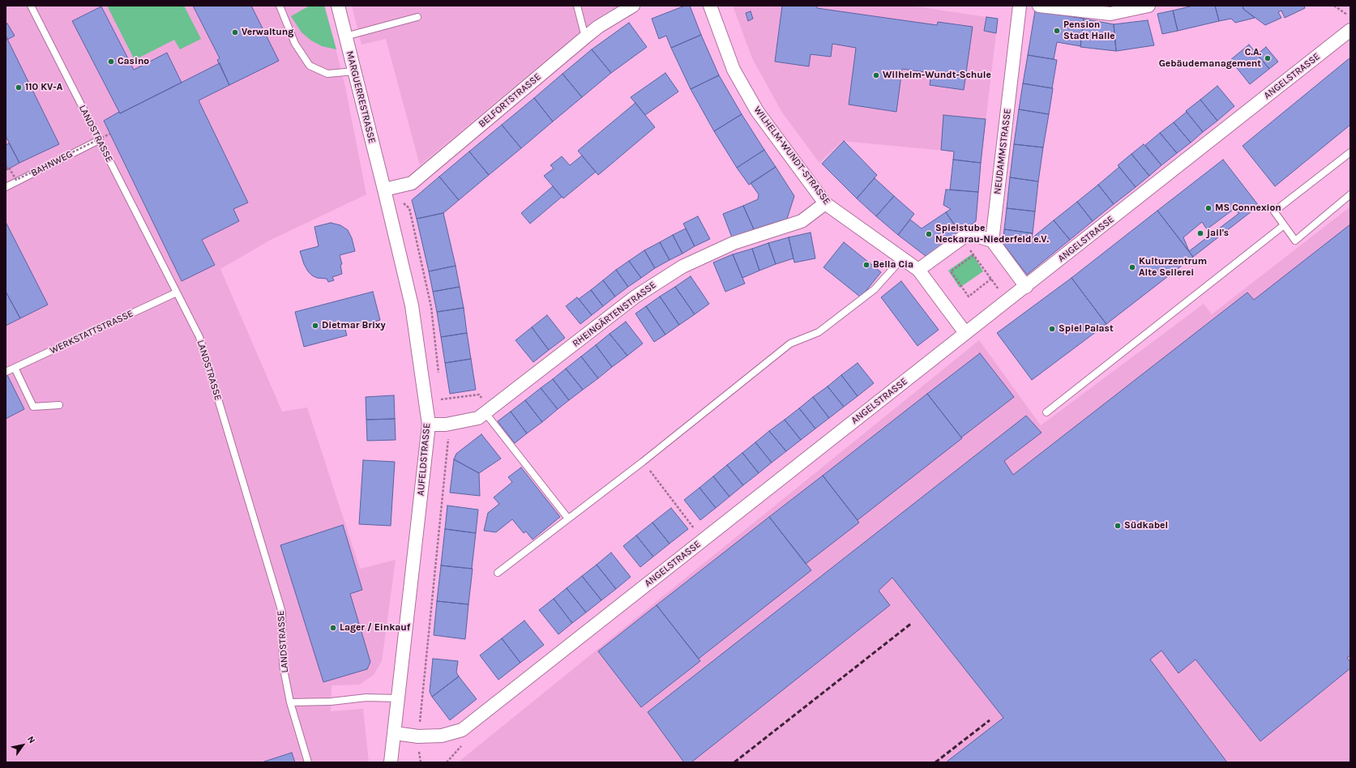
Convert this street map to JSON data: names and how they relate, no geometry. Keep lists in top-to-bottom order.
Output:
{
  "streets": {
    "street": [
      "ANGELSTRASSE",
      "MARGUERRESTRASSE",
      "BELFORTSTRASSE",
      "NEUDAMMSTRASSE",
      "WILHELM-WUNDT-STRASSE",
      "RHEINGÄRTENSTRASSE",
      "AUFELDSTRASSE"
    ],
    "lane": ["LANDSTRASSE", "BAHNWEG", "WERKSTATTSTRASSE"]
  },
  "crossings": [
    ["ANGELSTRASSE", "WILHELM-WUNDT-STRASSE"],
    ["ANGELSTRASSE", "AUFELDSTRASSE"],
    ["MARGUERRESTRASSE", "BELFORTSTRASSE"],
    ["MARGUERRESTRASSE", "AUFELDSTRASSE"],
    ["BELFORTSTRASSE", "AUFELDSTRASSE"],
    ["LANDSTRASSE", "BAHNWEG"],
    ["LANDSTRASSE", "WERKSTATTSTRASSE"],
    ["WILHELM-WUNDT-STRASSE", "RHEINGÄRTENSTRASSE"],
    ["RHEINGÄRTENSTRASSE", "AUFELDSTRASSE"]
  ],
  "places": [
    "Pension Stadt Halle",
    "Verwaltung",
    "C.A. Gebäudemanagement",
    "Casino",
    "Wilhelm-Wundt-Schule",
    "110 KV-A",
    "MS Connexion",
    "jail's",
    "Spielstube Neckarau-Niederfeld e.V.",
    "Bella Cia",
    "Kulturzentrum Alte Seilerei",
    "Dietmar Brixy",
    "Spiel Palast",
    "Südkabel",
    "Lager / Einkauf"
  ],
  "north": "top right"
}
